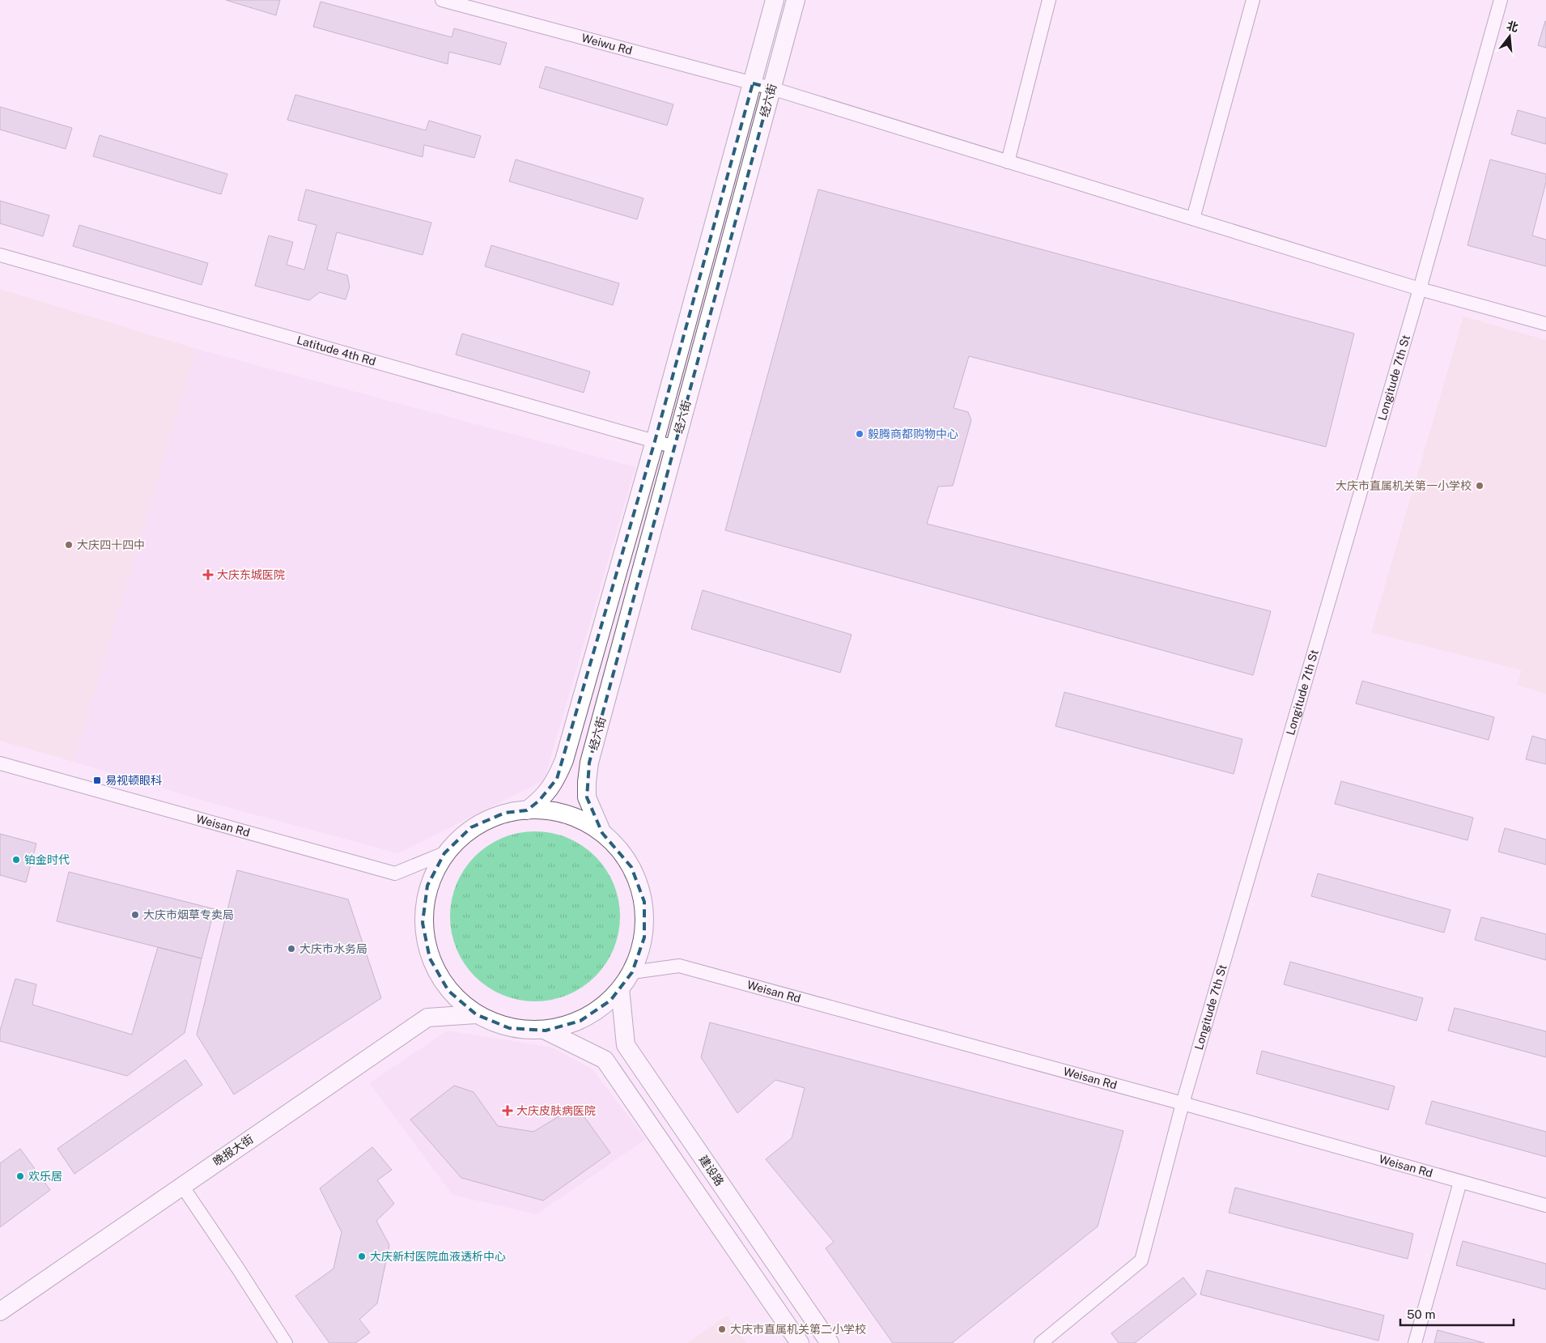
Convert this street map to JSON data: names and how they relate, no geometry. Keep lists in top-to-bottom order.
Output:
{
  "streets": {
    "main road": ["经六街", "晚报大街", "建设路"],
    "street": [
      "Weiwu Rd",
      "Latitude 4th Rd",
      "Longitude 7th St",
      "Weisan Rd"
    ]
  },
  "crossings": [
    ["Weiwu Rd", "经六街"],
    ["Weiwu Rd", "Longitude 7th St"],
    ["经六街", "Latitude 4th Rd"],
    ["Longitude 7th St", "Weisan Rd"]
  ],
  "places": {
    "other": [
      "毅腾商都购物中心",
      "大庆市直属机关第一小学校",
      "大庆四十四中",
      "铂金时代",
      "大庆市烟草专卖局",
      "大庆市水务局",
      "欢乐居",
      "大庆新村医院血液透析中心",
      "大庆市直属机关第二小学校"
    ],
    "health": ["大庆东城医院", "大庆皮肤病医院"],
    "transit": ["易视顿眼科"]
  },
  "scale_bar": "50 m",
  "north": "top"
}
